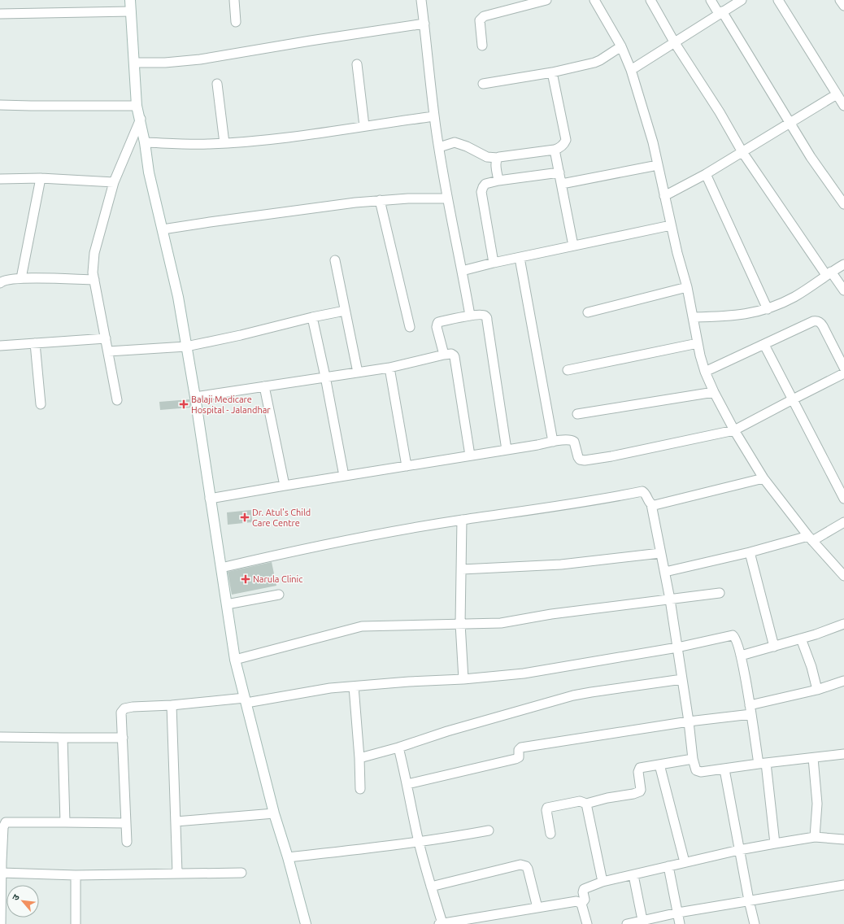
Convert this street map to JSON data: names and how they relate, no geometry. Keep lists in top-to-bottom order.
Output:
{
  "places": {
    "health": ["Balaji Medicare Hospital - Jalandhar", "Dr. Atul's Child Care Centre", "Narula Clinic"]
  },
  "north": "top left"
}
